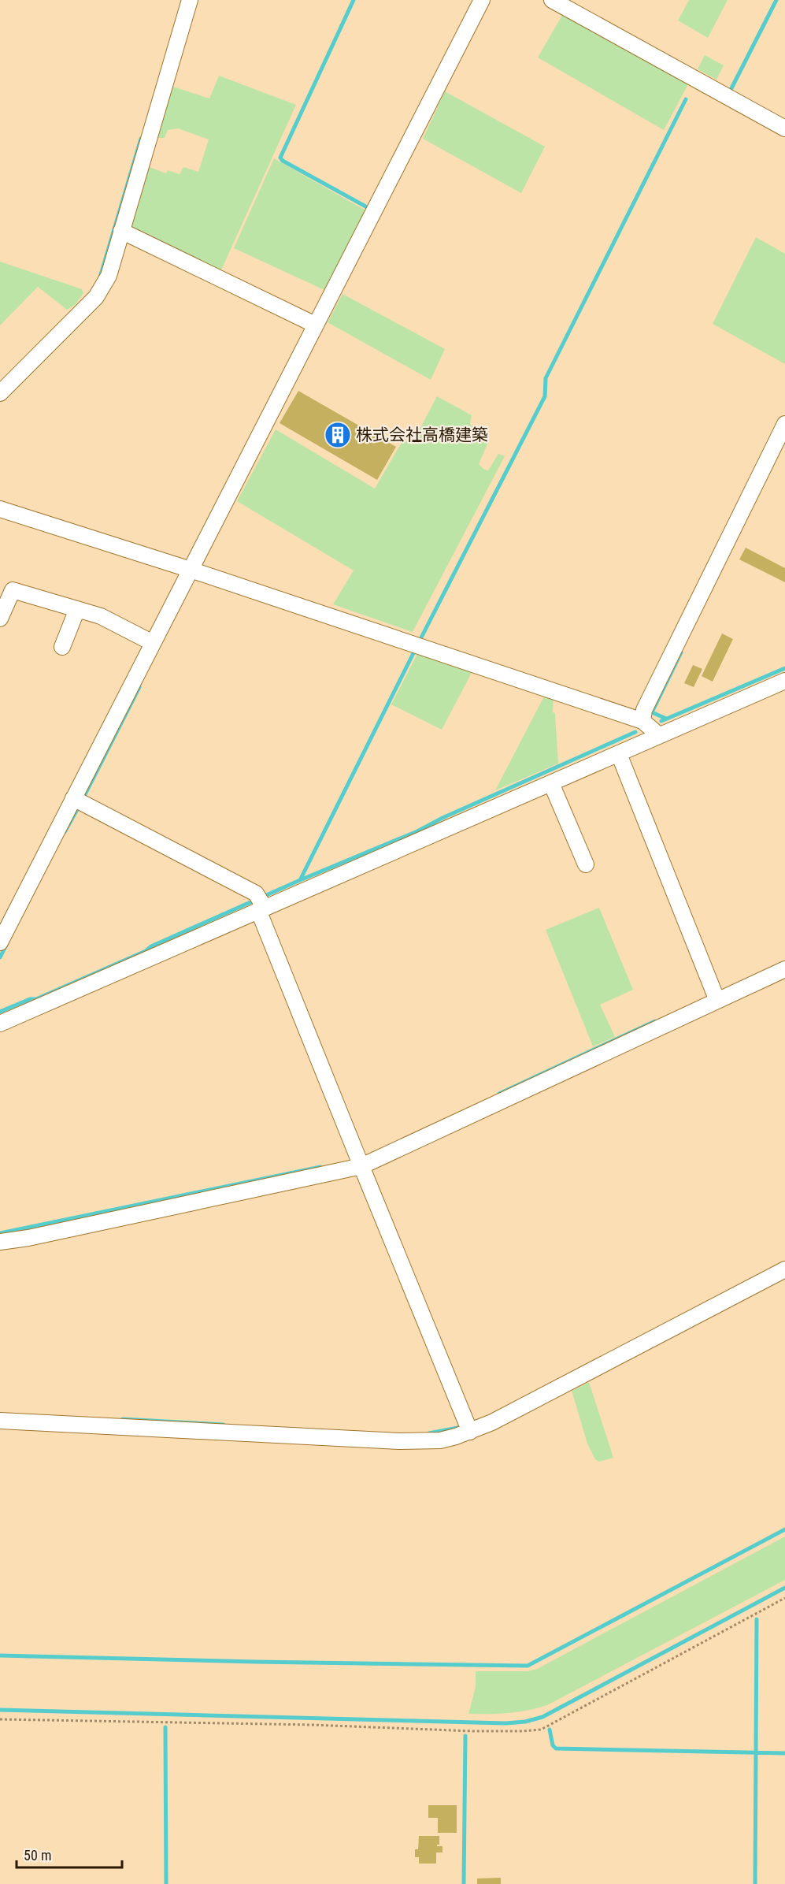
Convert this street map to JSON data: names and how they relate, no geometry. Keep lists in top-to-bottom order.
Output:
{
  "places": {
    "building": ["株式会社高橋建築"]
  },
  "scale_bar": "50 m"
}
